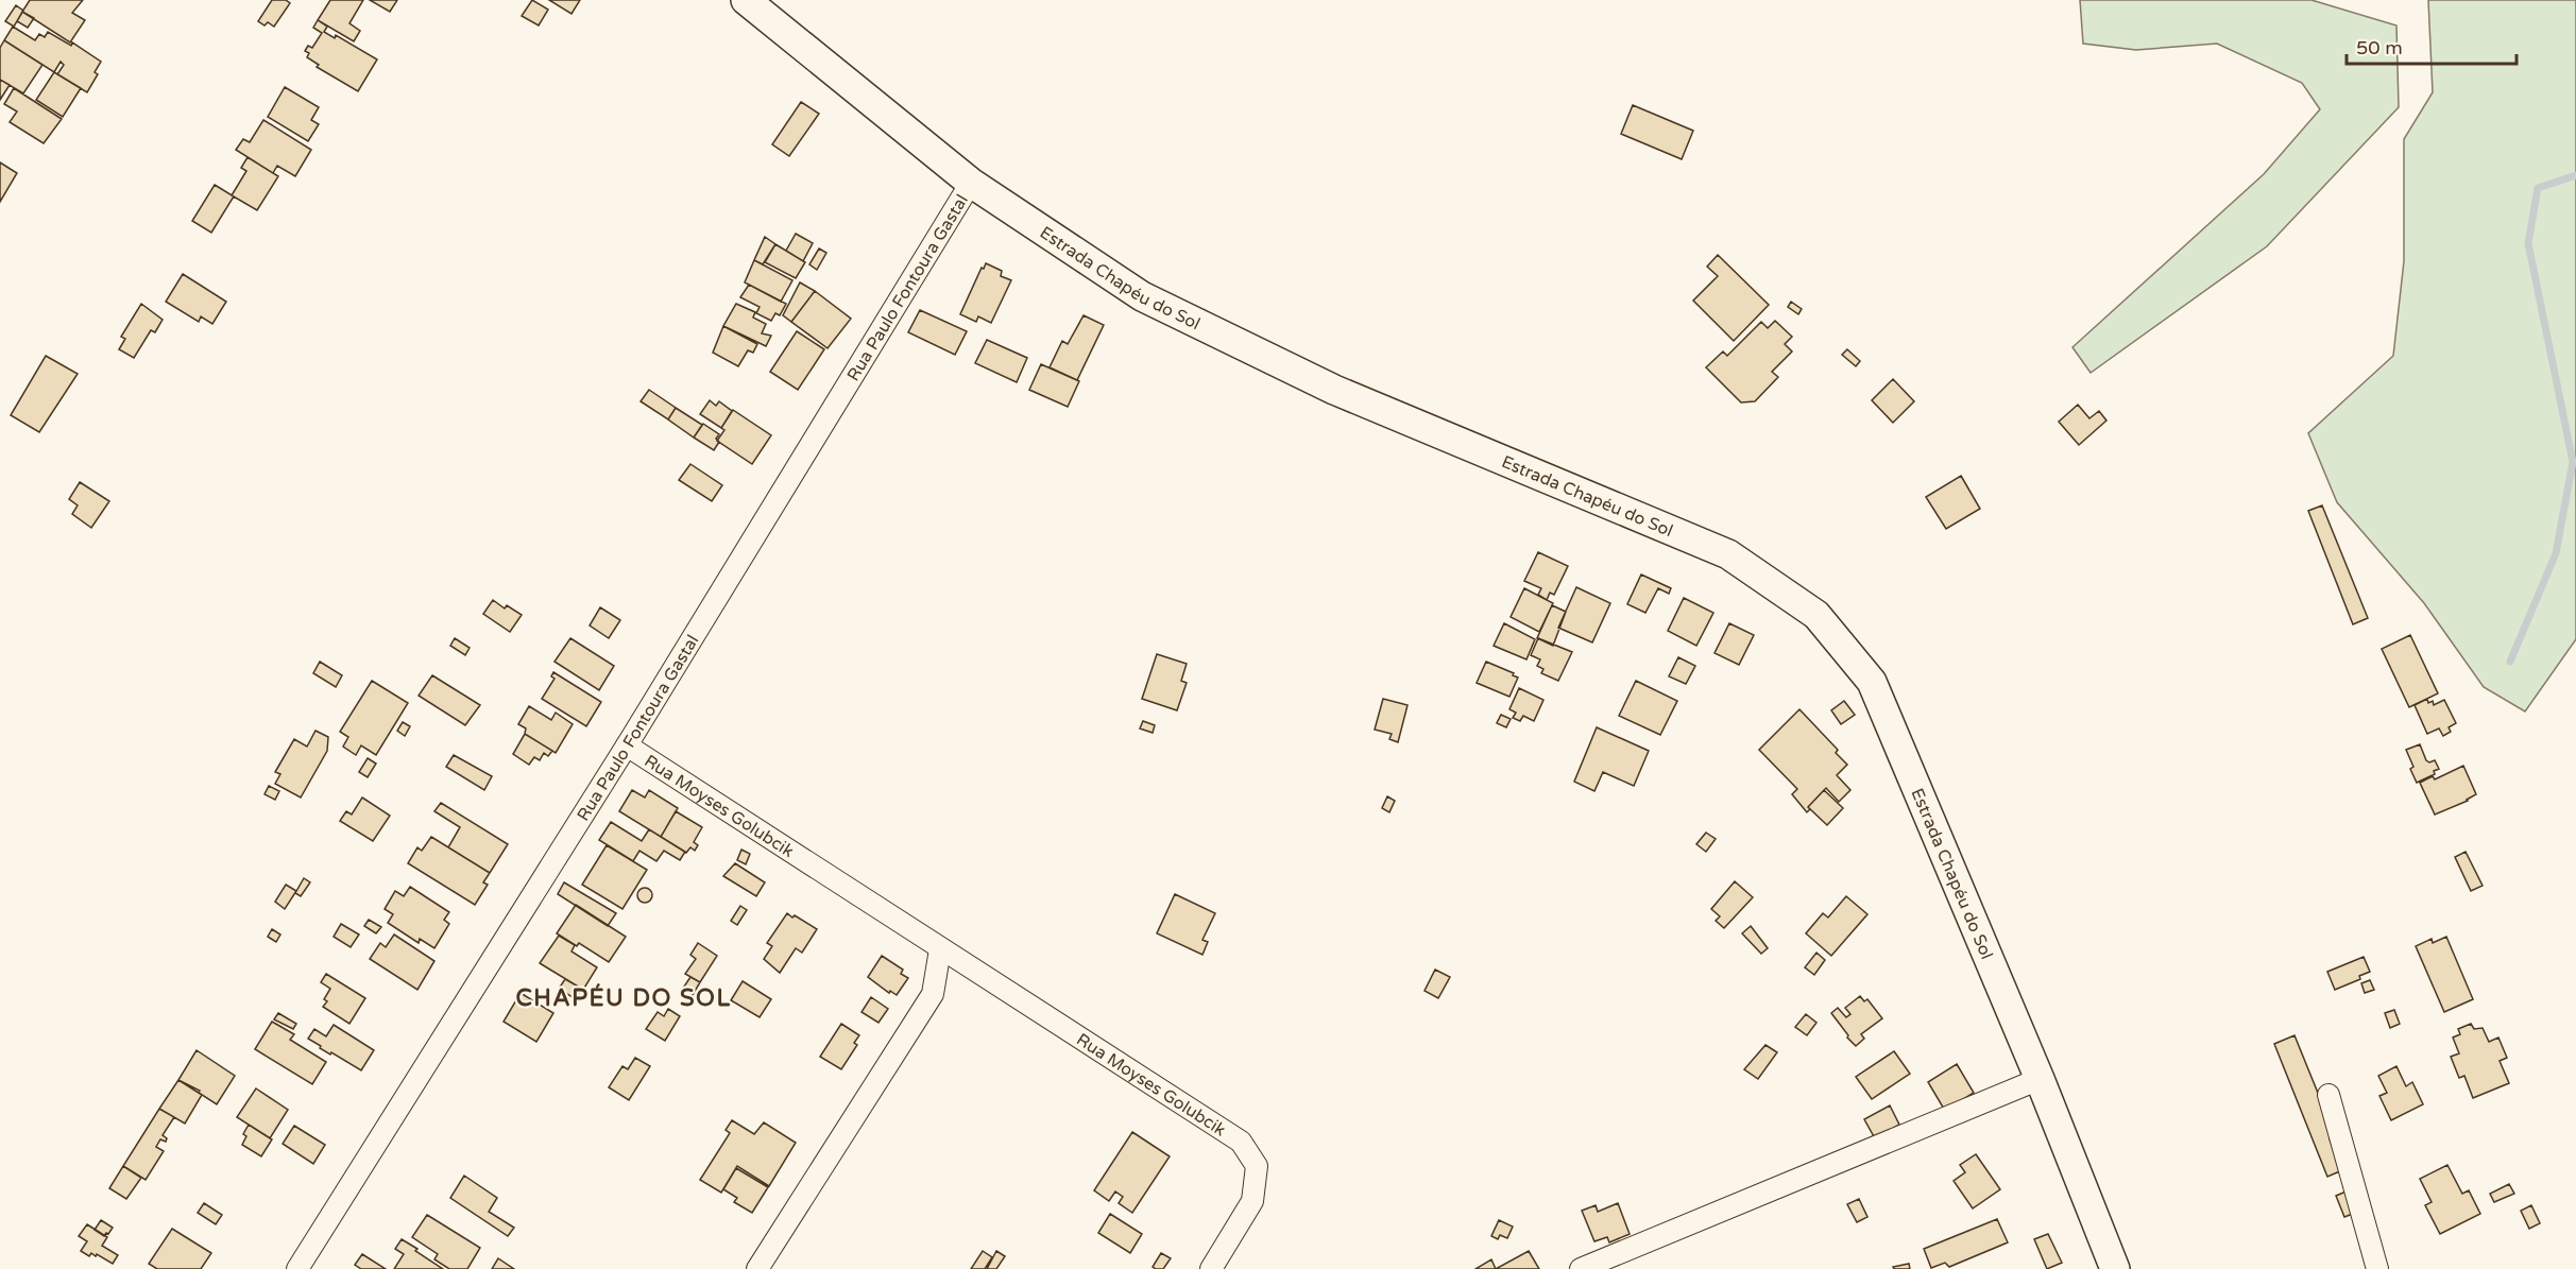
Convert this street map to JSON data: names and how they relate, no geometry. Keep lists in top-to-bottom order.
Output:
{
  "streets": {
    "main road": ["Estrada Chapéu do Sol"],
    "street": ["Rua Paulo Fontoura Gastal", "Rua Moyses Golubcik"]
  },
  "crossings": [
    ["Estrada Chapéu do Sol", "Rua Paulo Fontoura Gastal"],
    ["Rua Paulo Fontoura Gastal", "Rua Moyses Golubcik"]
  ],
  "districts": ["CHAPÉU DO SOL"],
  "scale_bar": "50 m"
}
